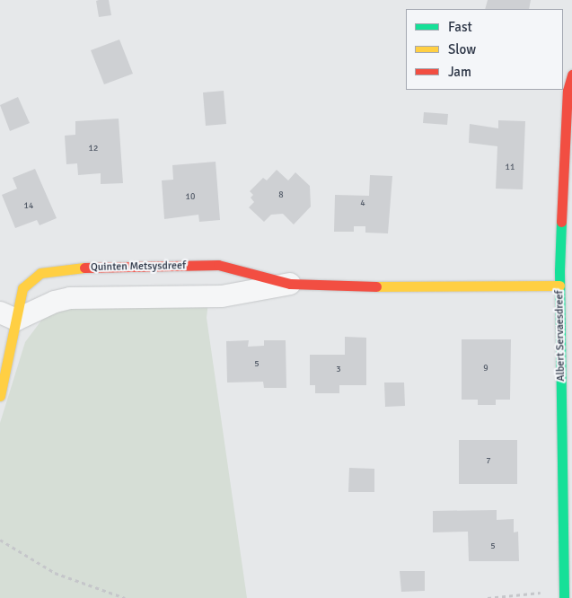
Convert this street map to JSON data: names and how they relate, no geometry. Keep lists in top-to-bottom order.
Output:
{
  "streets": {
    "street": ["Quinten Metsysdreef", "Albert Servaesdreef"]
  },
  "crossings": [
    ["Quinten Metsysdreef", "Albert Servaesdreef"]
  ],
  "house_numbers": [
    "12",
    "11",
    "8",
    "10",
    "4",
    "14",
    "5",
    "9",
    "3",
    "7",
    "5"
  ],
  "legend": ["Fast", "Slow", "Jam"]
}
